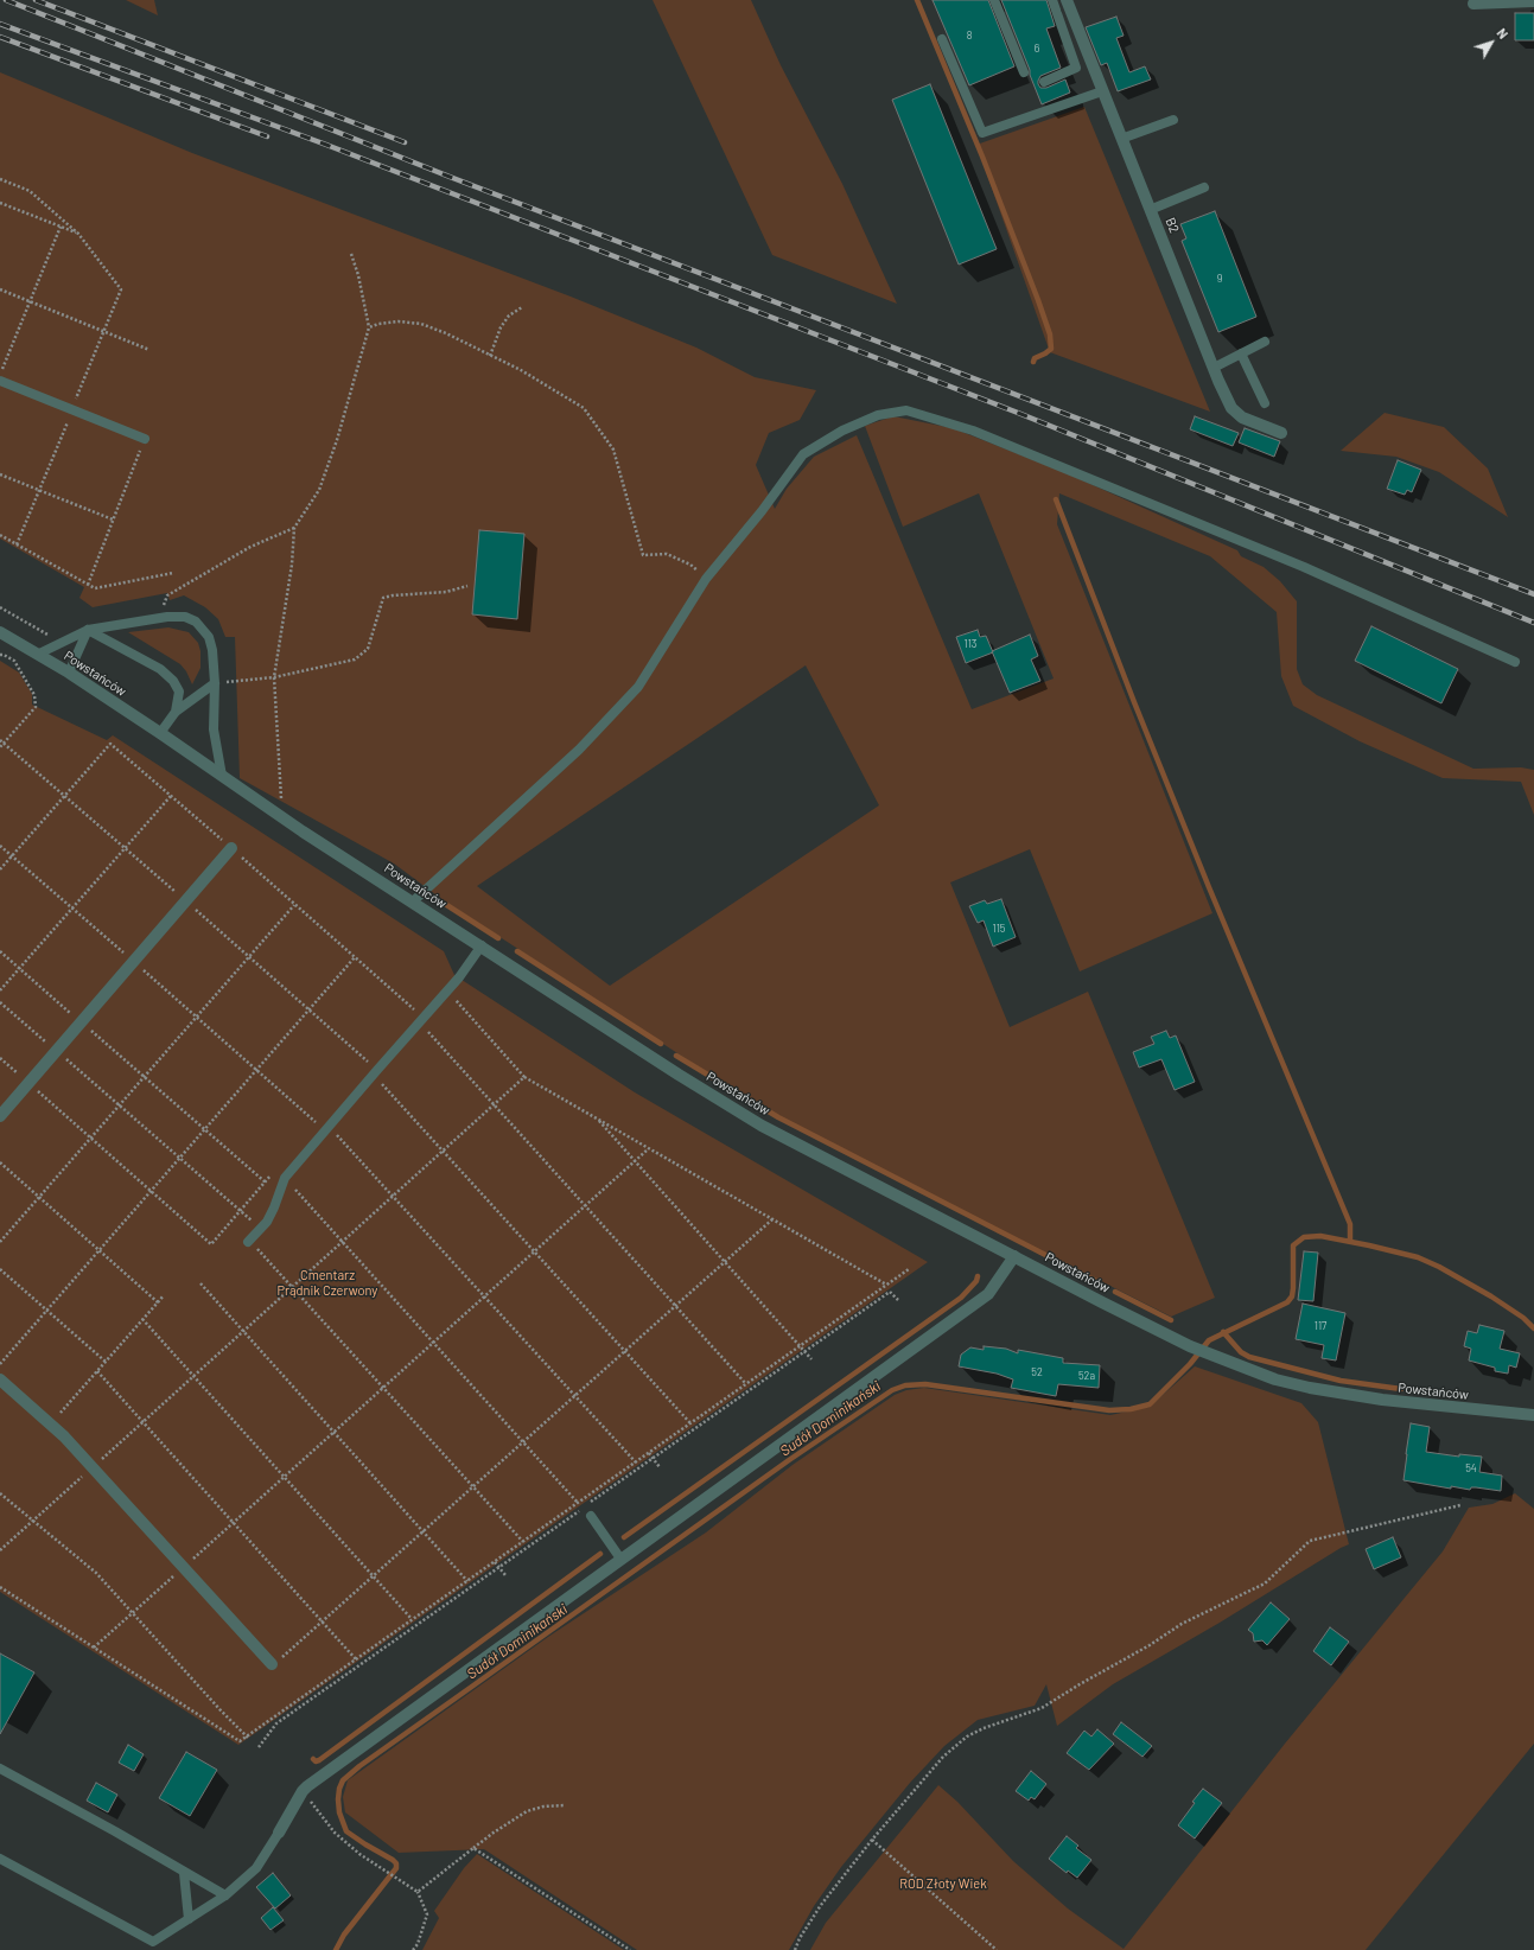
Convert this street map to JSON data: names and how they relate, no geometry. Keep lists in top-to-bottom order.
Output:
{
  "streets": {
    "street": ["B2", "Powstańców"]
  },
  "water": ["Sudół Dominikański"],
  "parks": ["Cmentarz Prądnik Czerwony", "ROD Złoty Wiek"],
  "house_numbers": [
    "8",
    "6",
    "9",
    "113",
    "115",
    "117",
    "52",
    "52a",
    "54"
  ],
  "north": "top right"
}
